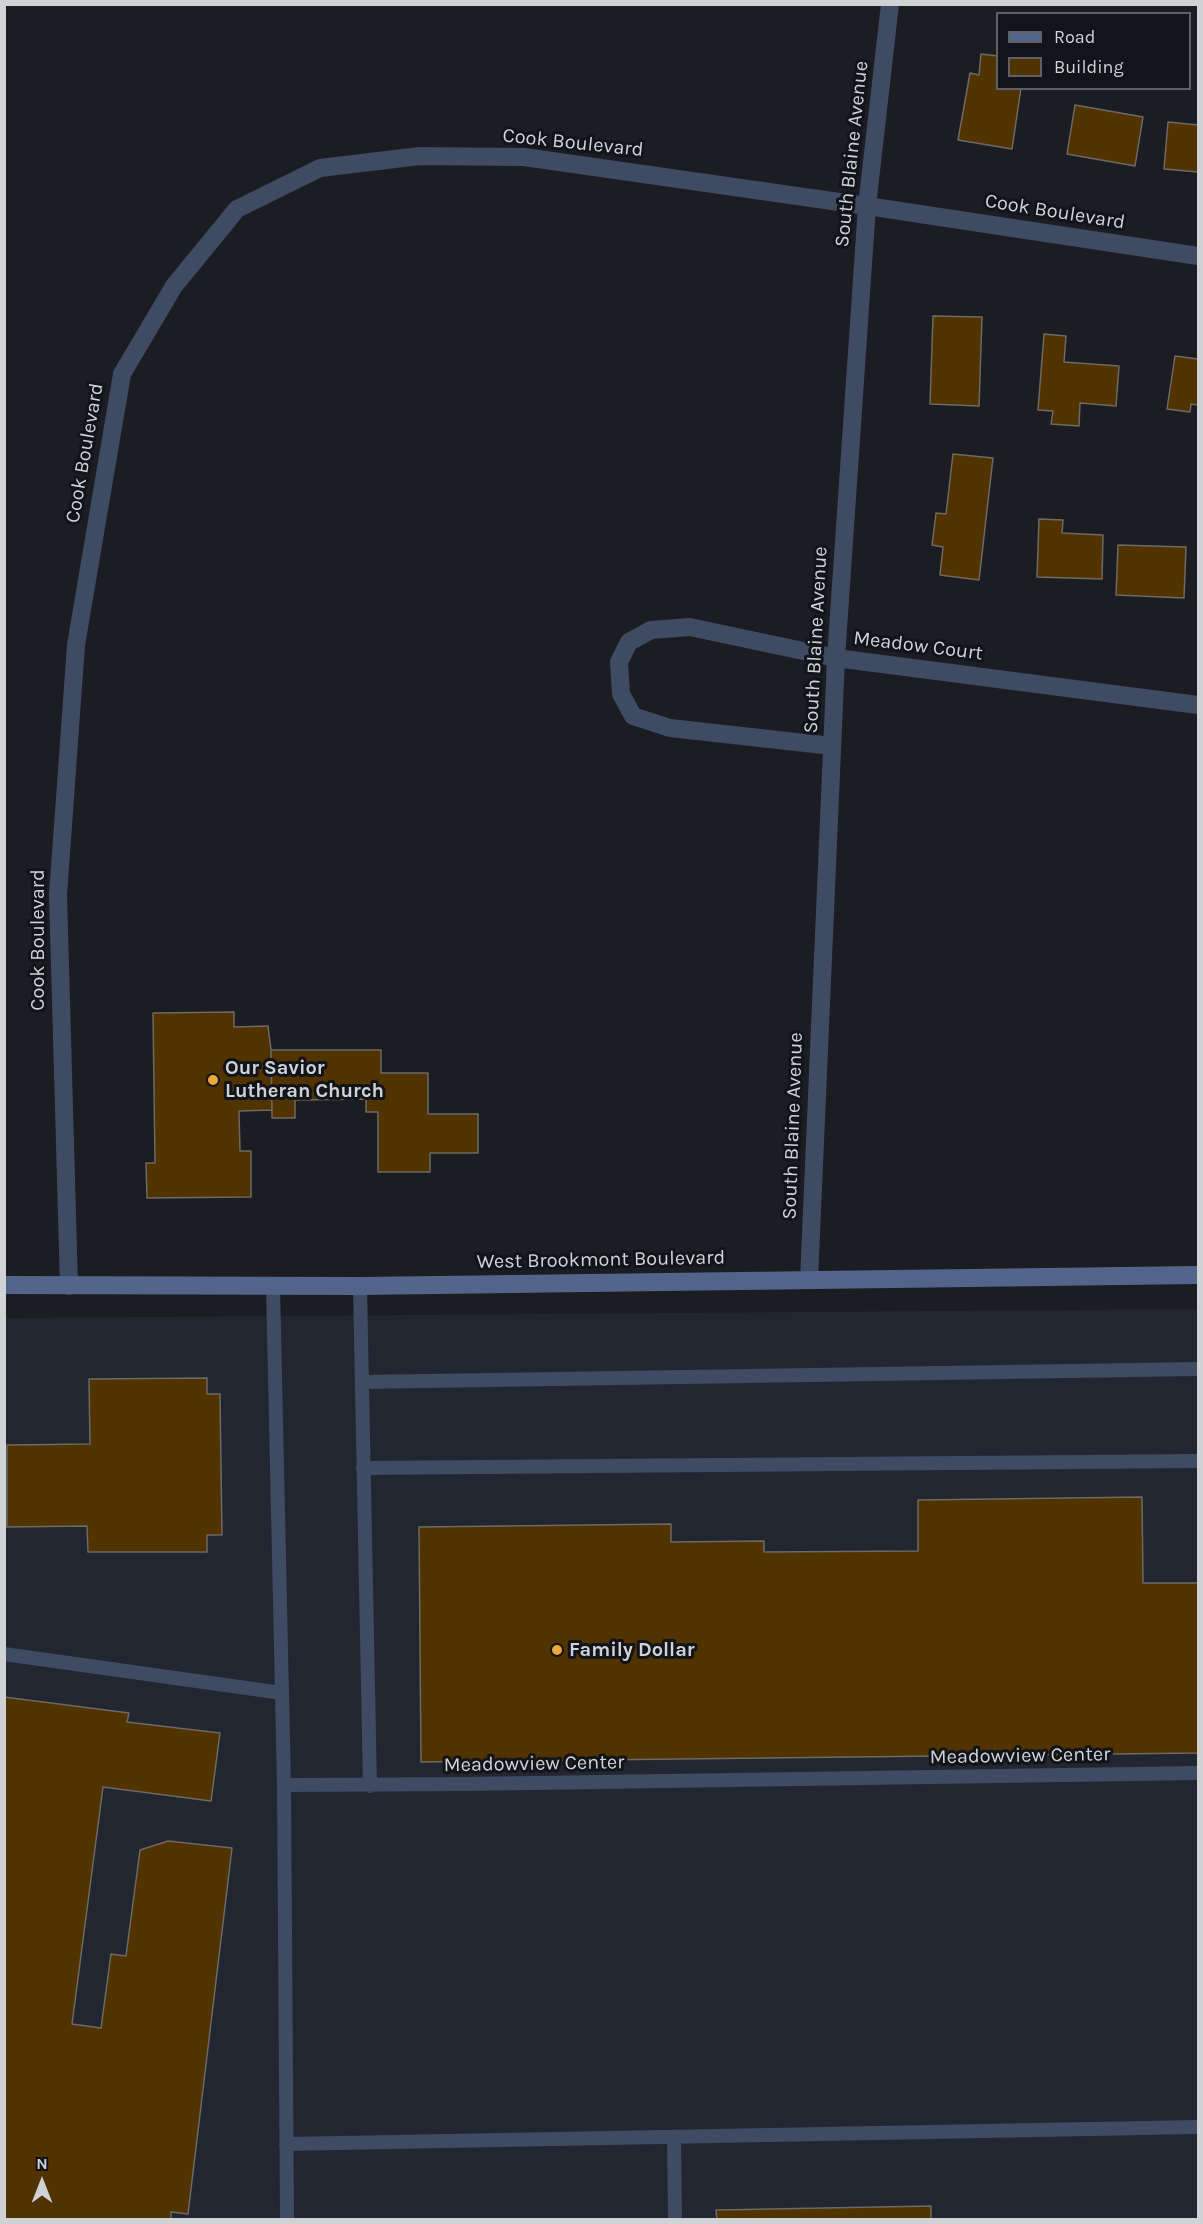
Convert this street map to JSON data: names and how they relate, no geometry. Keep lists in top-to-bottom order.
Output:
{
  "streets": {
    "main road": ["West Brookmont Boulevard"],
    "street": ["Cook Boulevard", "South Blaine Avenue", "Meadow Court"],
    "lane": ["Meadowview Center"]
  },
  "crossings": [
    ["Cook Boulevard", "South Blaine Avenue"],
    ["Cook Boulevard", "West Brookmont Boulevard"],
    ["South Blaine Avenue", "Meadow Court"],
    ["South Blaine Avenue", "West Brookmont Boulevard"]
  ],
  "places": ["Our Savior Lutheran Church", "Family Dollar"],
  "legend": ["Road", "Building"],
  "north": "top"
}
